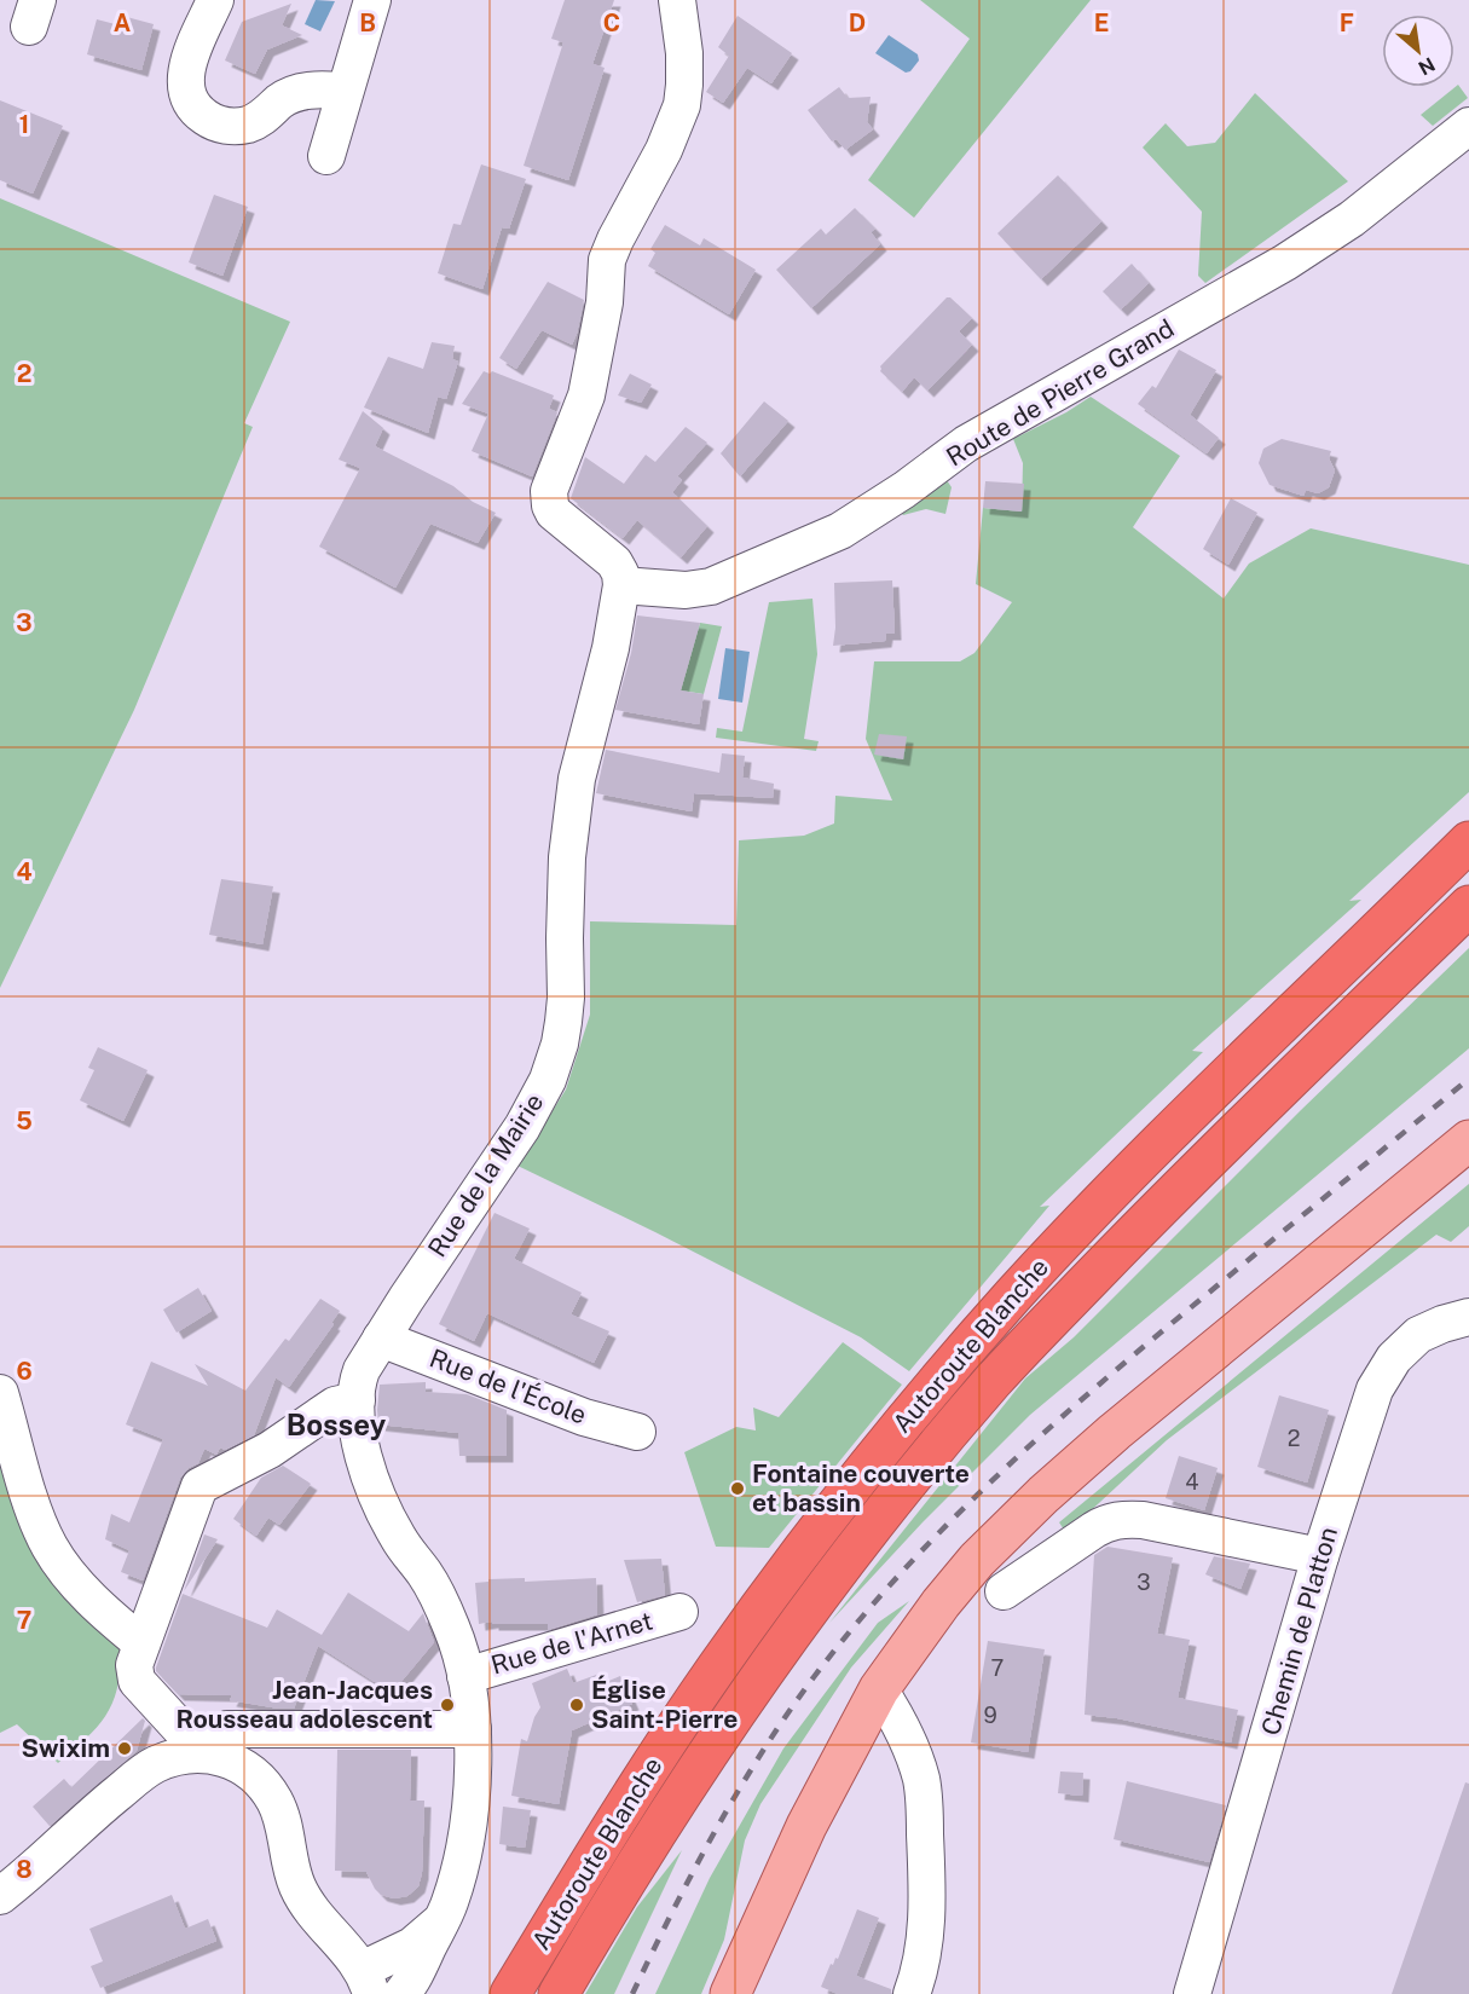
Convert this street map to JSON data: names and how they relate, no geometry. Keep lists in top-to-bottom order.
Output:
{
  "streets": {
    "highway": ["Autoroute Blanche"],
    "street": [
      "Route de Pierre Grand",
      "Rue de la Mairie",
      "Rue de l'École",
      "Chemin de Platton",
      "Rue de l'Arnet"
    ]
  },
  "crossings": [
    ["Route de Pierre Grand", "Rue de la Mairie"],
    ["Rue de la Mairie", "Rue de l'École"],
    ["Rue de la Mairie", "Rue de l'Arnet"]
  ],
  "districts": ["Bossey"],
  "places": [
    "Fontaine couverte et bassin",
    "Jean-Jacques Rousseau adolescent",
    "Église Saint-Pierre",
    "Swixim"
  ],
  "house_numbers": [
    "2",
    "4",
    "3",
    "7",
    "9"
  ],
  "north": "bottom right",
  "grid": {
    "columns": [
      "A",
      "B",
      "C",
      "D",
      "E",
      "F"
    ],
    "rows": [
      "1",
      "2",
      "3",
      "4",
      "5",
      "6",
      "7",
      "8"
    ]
  }
}
